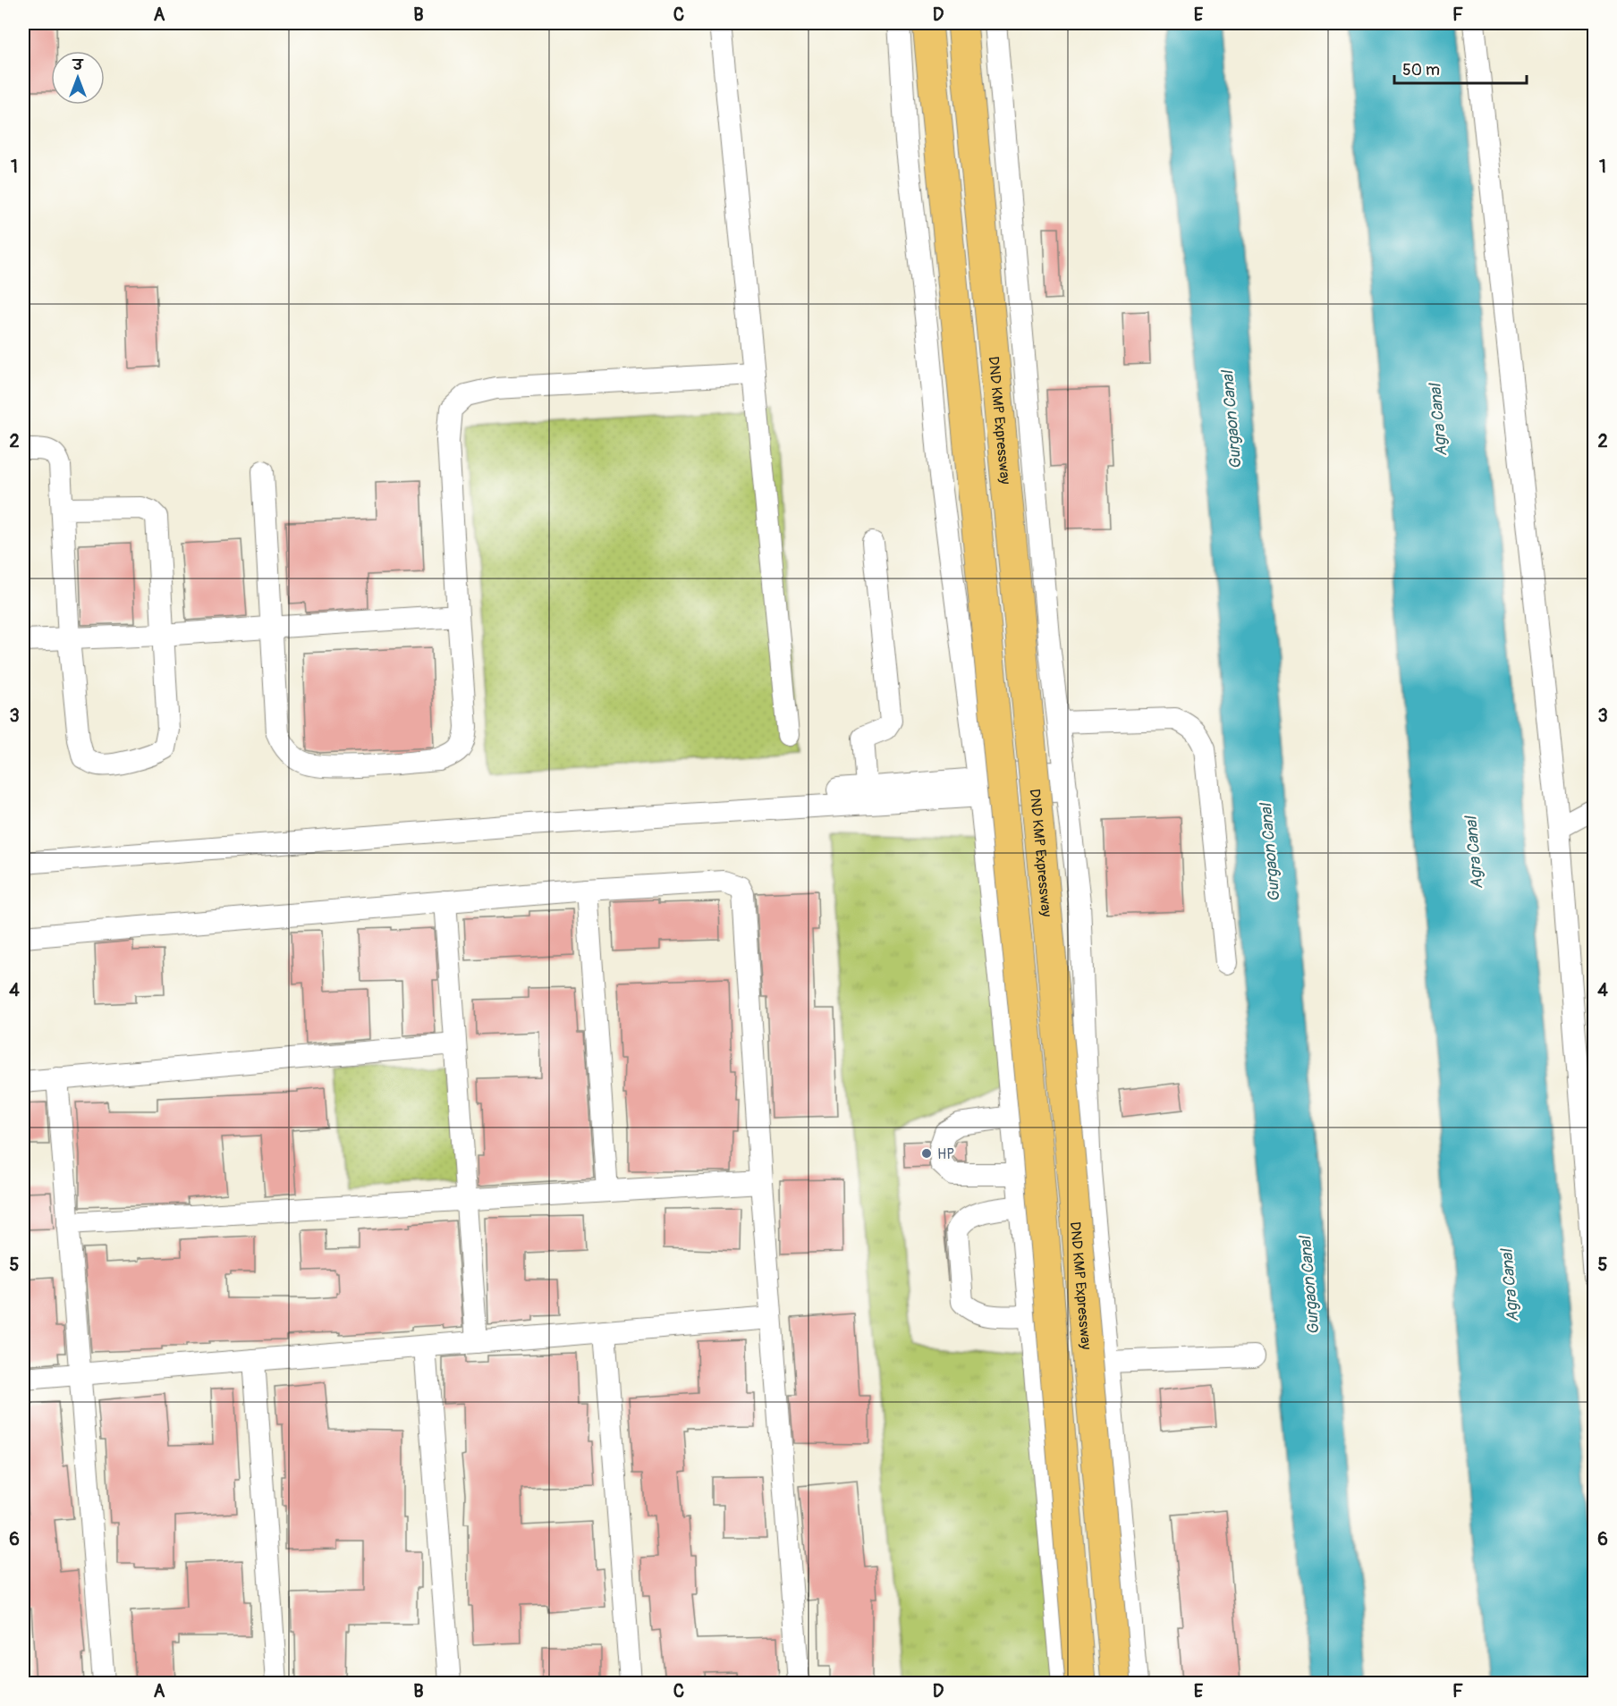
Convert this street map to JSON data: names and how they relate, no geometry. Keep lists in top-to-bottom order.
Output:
{
  "streets": {
    "highway": ["DND KMP Expressway"]
  },
  "water": ["Gurgaon Canal", "Agra Canal"],
  "places": ["HP"],
  "scale_bar": "50 m",
  "north": "top",
  "grid": {
    "columns": [
      "A",
      "B",
      "C",
      "D",
      "E",
      "F"
    ],
    "rows": [
      "1",
      "2",
      "3",
      "4",
      "5",
      "6"
    ]
  }
}
